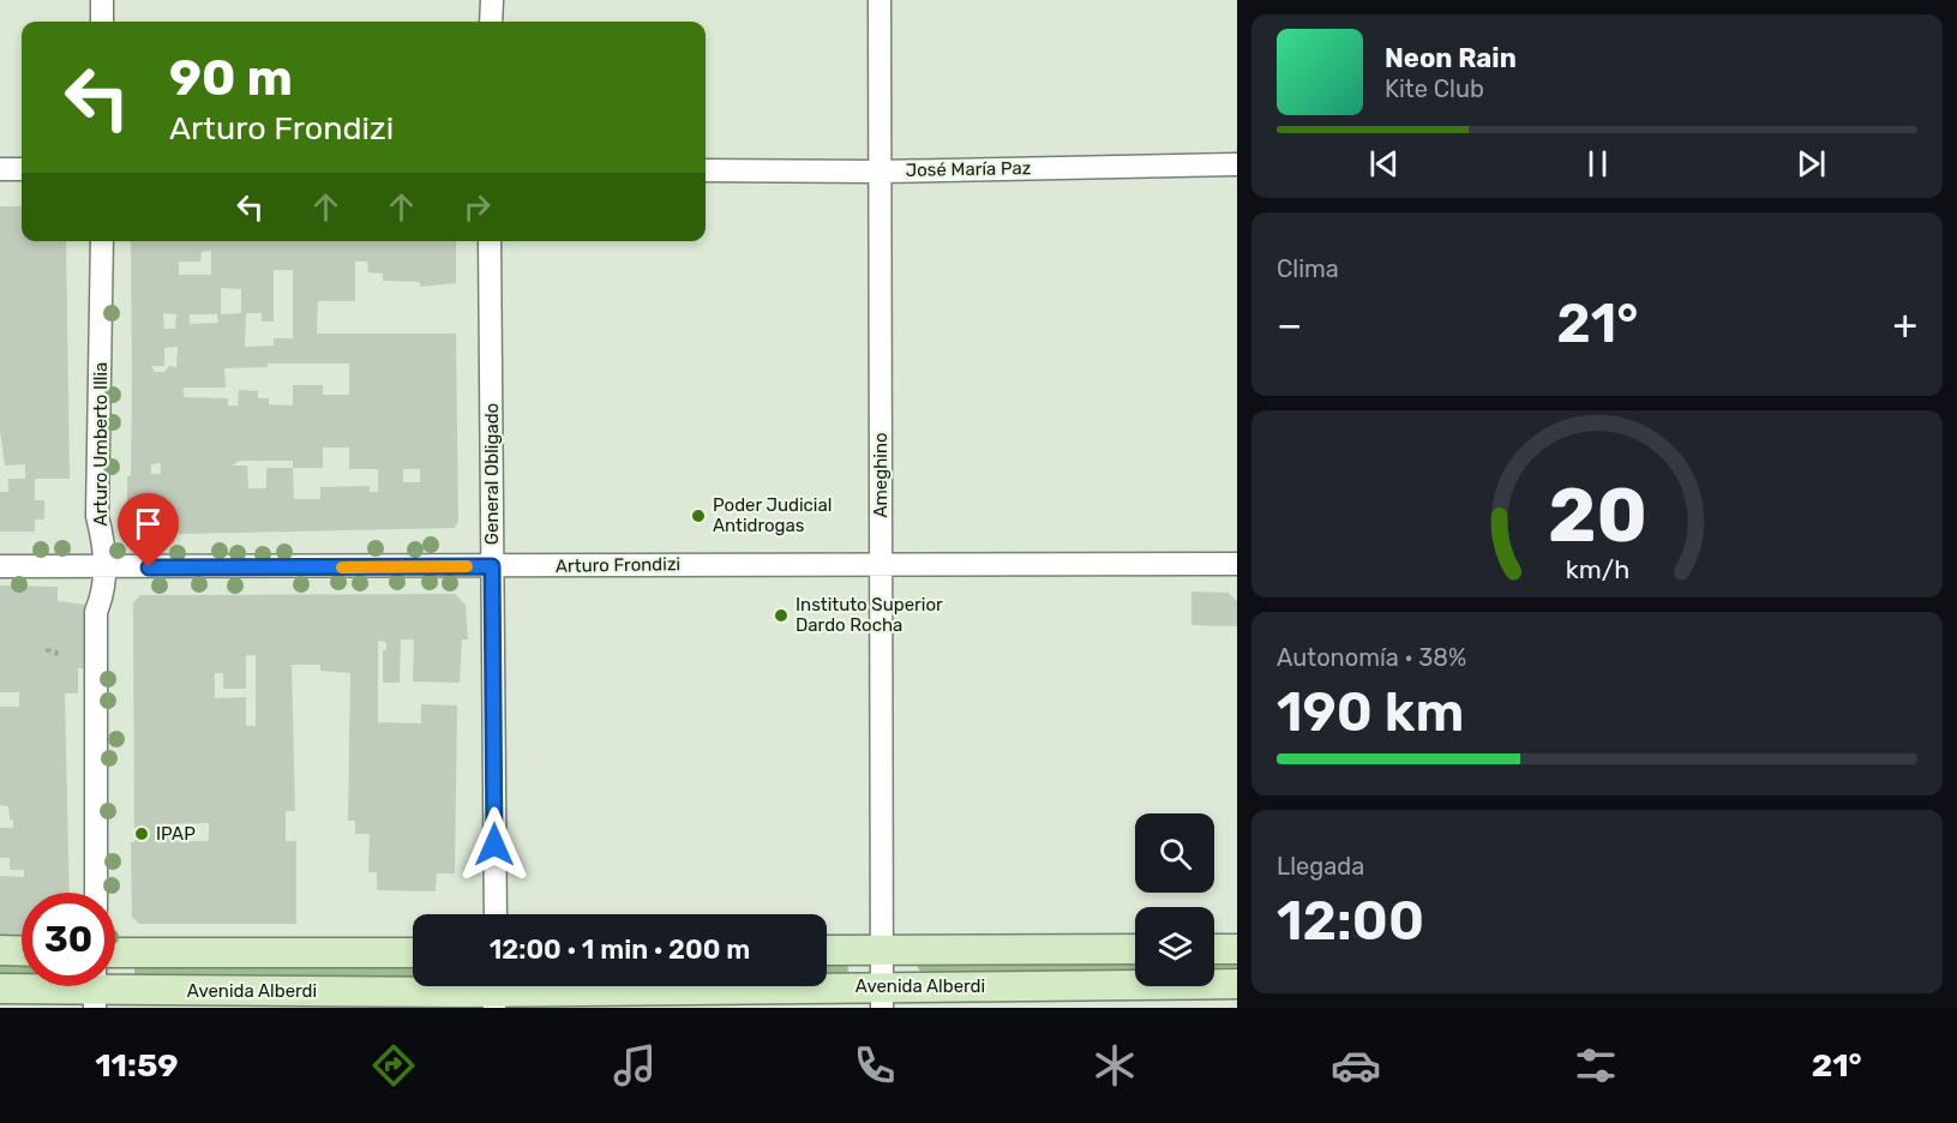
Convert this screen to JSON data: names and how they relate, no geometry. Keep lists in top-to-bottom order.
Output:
{
  "streets": {
    "main road": ["Avenida Alberdi"],
    "street": [
      "José María Paz",
      "Arturo Umberto Illia",
      "General Obligado",
      "Ameghino",
      "Arturo Frondizi"
    ]
  },
  "crossings": [
    ["José María Paz", "Ameghino"],
    ["Arturo Umberto Illia", "Arturo Frondizi"],
    ["General Obligado", "Arturo Frondizi"],
    ["Ameghino", "Arturo Frondizi"],
    ["Ameghino", "Avenida Alberdi"]
  ],
  "places": ["Poder Judicial Antidrogas", "Instituto Superior Dardo Rocha", "IPAP"],
  "page": {
    "turn": ["90 m", "Arturo Frondizi"],
    "song": ["Neon Rain", "Kite Club"],
    "tile": [
      "Clima",
      ["Autonomía · 38%", "190 km"],
      ["Llegada", "12:00"]
    ],
    "heat": ["−", "21°", "+"],
    "limit": "30",
    "trip": "12:00 · 1 min · 200 m",
    "tabs": ["11:59", "21°"],
    "gauge": ["20", "km/h"]
  }
}
